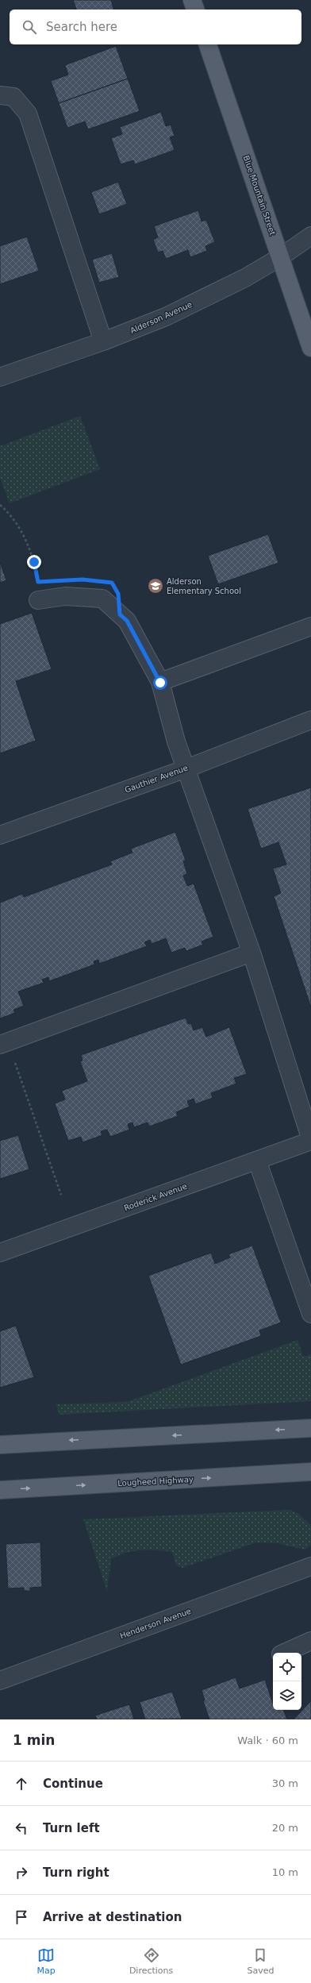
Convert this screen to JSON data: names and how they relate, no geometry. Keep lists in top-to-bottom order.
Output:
{
  "streets": {
    "main road": ["Blue Mountain Street", "Lougheed Highway"],
    "street": [
      "Alderson Avenue",
      "Gauthier Avenue",
      "Roderick Avenue",
      "Henderson Avenue"
    ]
  },
  "crossings": [
    ["Blue Mountain Street", "Alderson Avenue"]
  ],
  "places": {
    "school or university": ["Alderson Elementary School"]
  },
  "page": {
    "search": "Search here",
    "heading": ["1 min", "Walk · 60 m"],
    "list": [
      ["Continue", "30 m"],
      ["Turn left", "20 m"],
      ["Turn right", "10 m"],
      "Arrive at destination"
    ],
    "nav": ["Map", "Directions", "Saved"]
  }
}
